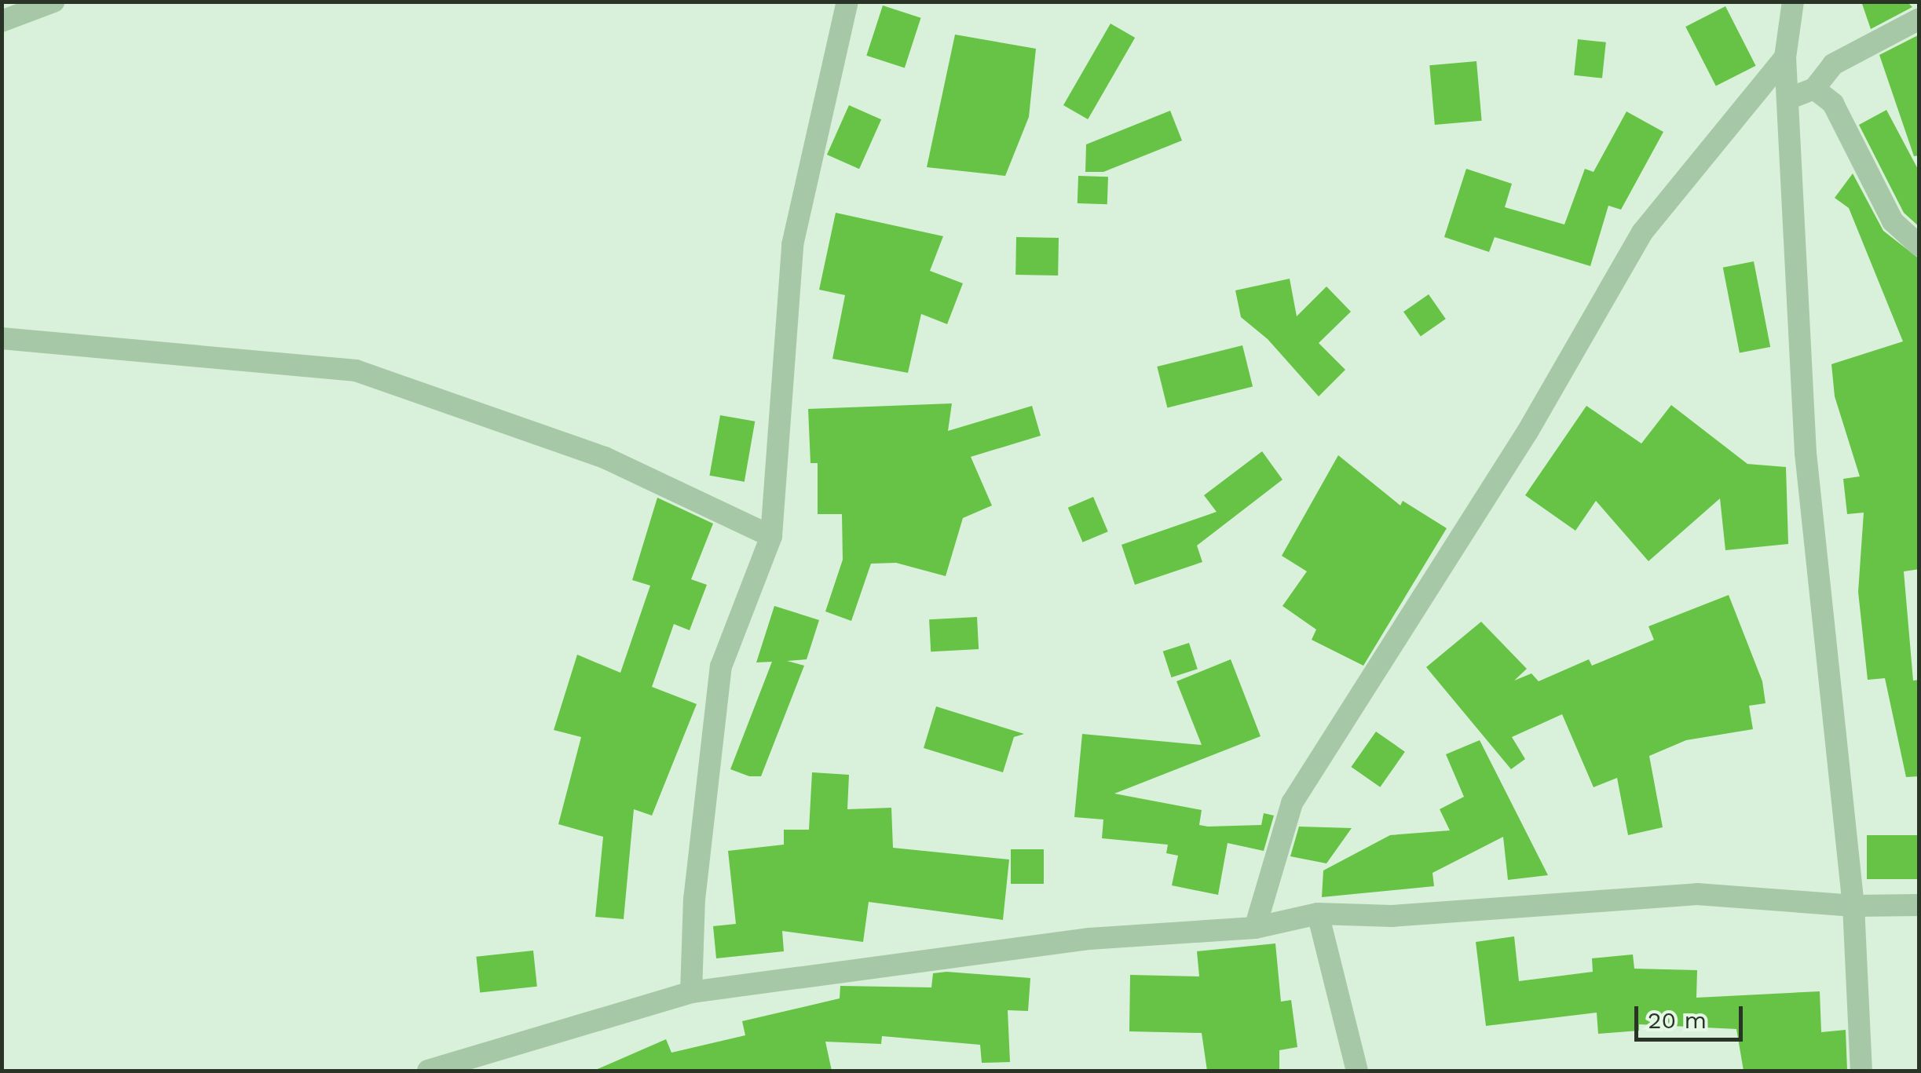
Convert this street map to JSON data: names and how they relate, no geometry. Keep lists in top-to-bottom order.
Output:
{
  "scale_bar": "20 m"
}
